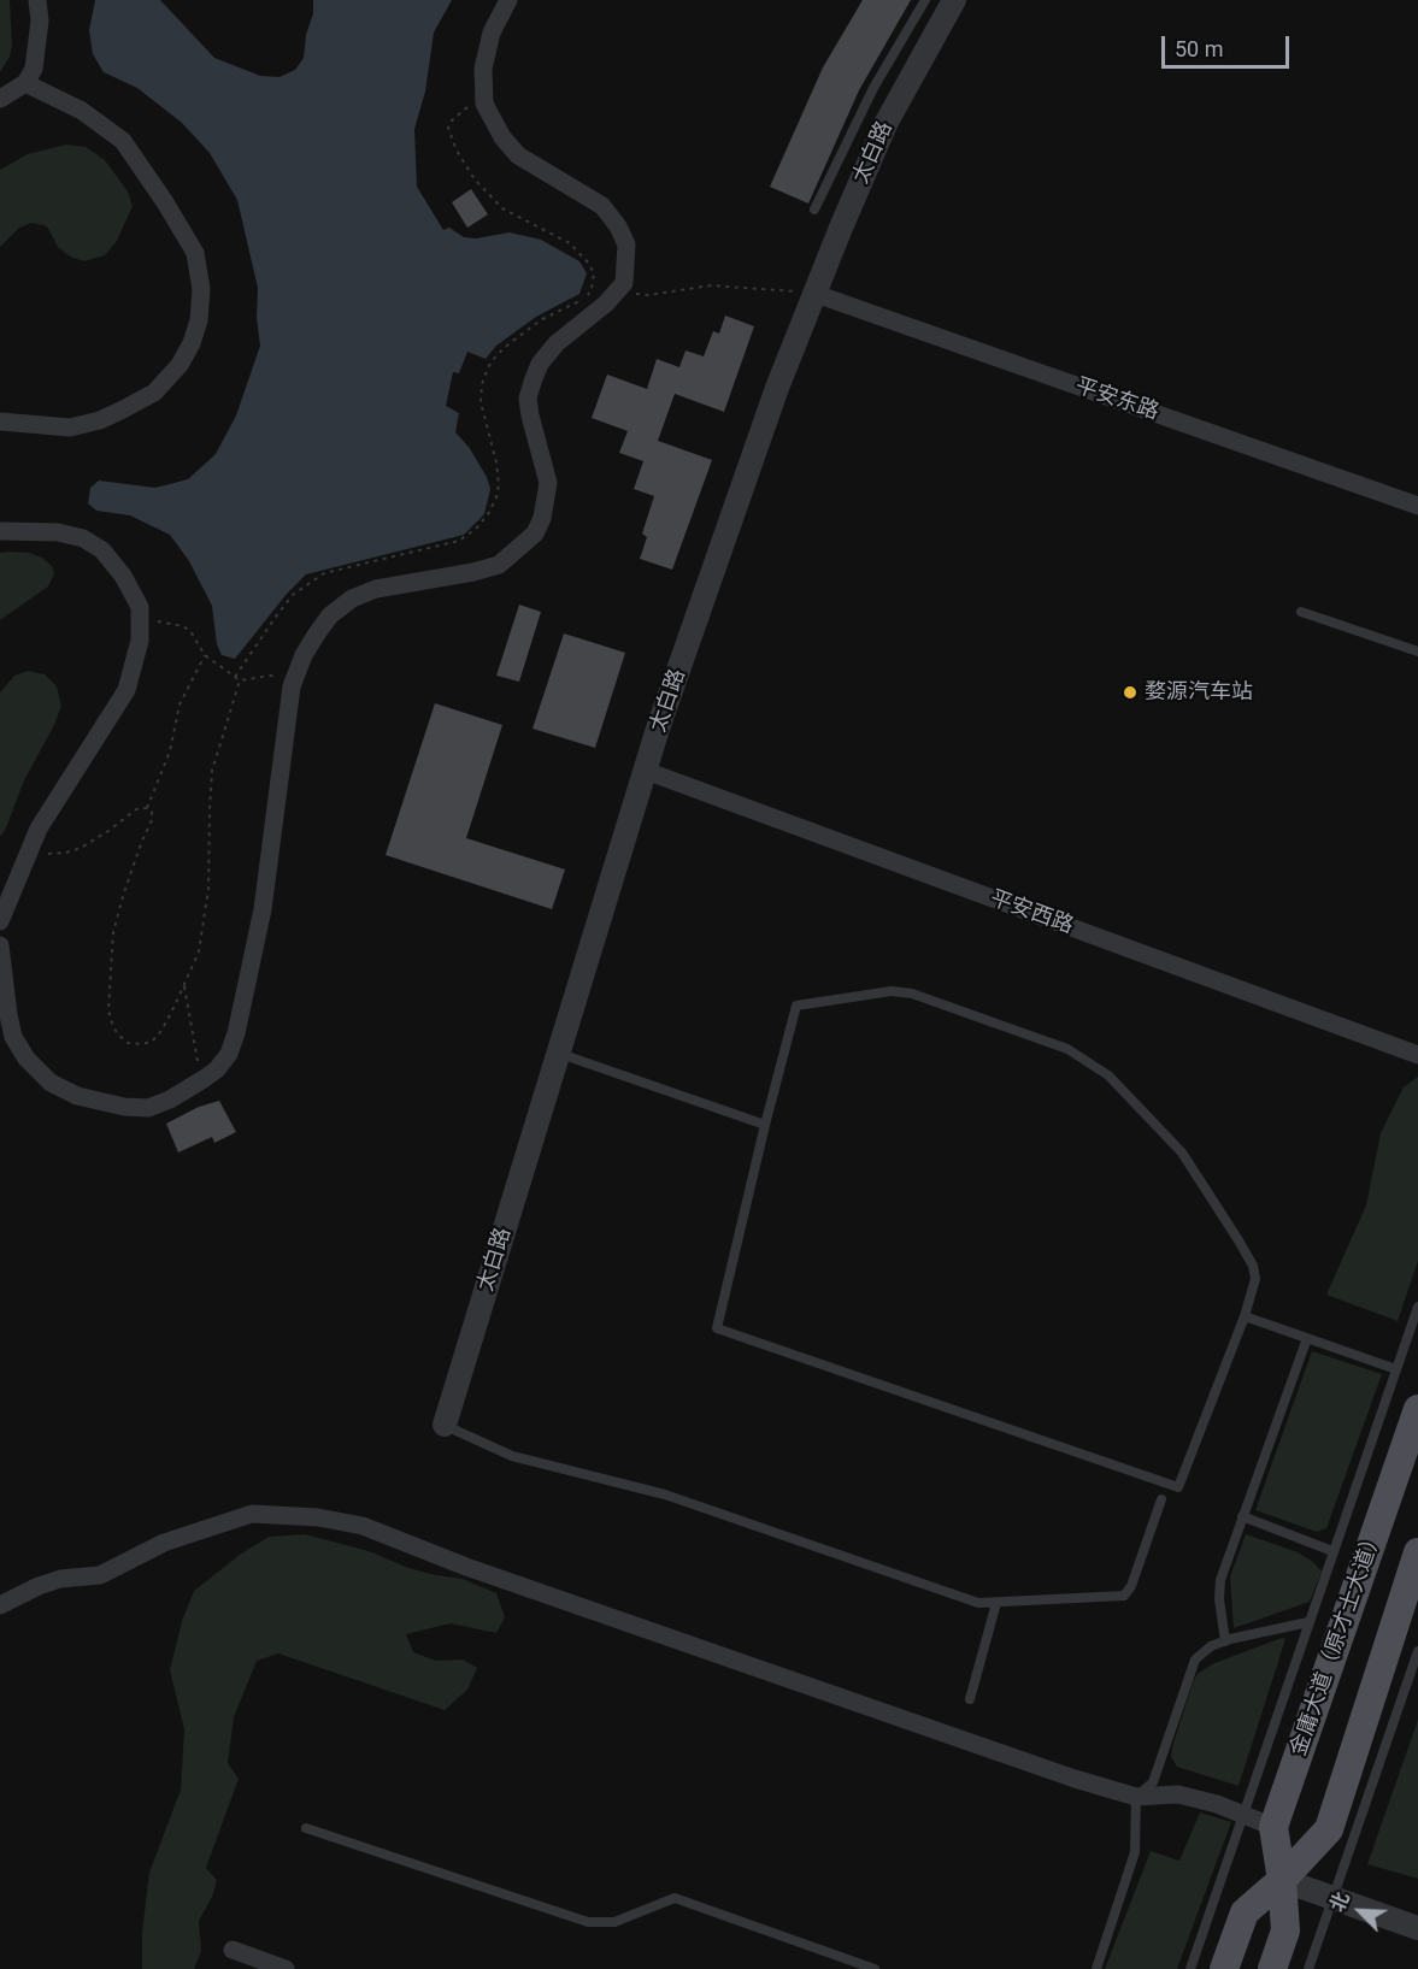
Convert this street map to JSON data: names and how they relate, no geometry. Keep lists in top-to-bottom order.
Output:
{
  "streets": {
    "main road": ["金庸大道（原才士大道）"],
    "street": ["太白路", "平安东路", "平安西路"]
  },
  "crossings": [
    ["太白路", "平安东路"],
    ["太白路", "平安西路"]
  ],
  "places": ["婺源汽车站"],
  "scale_bar": "50 m",
  "north": "top left"
}
